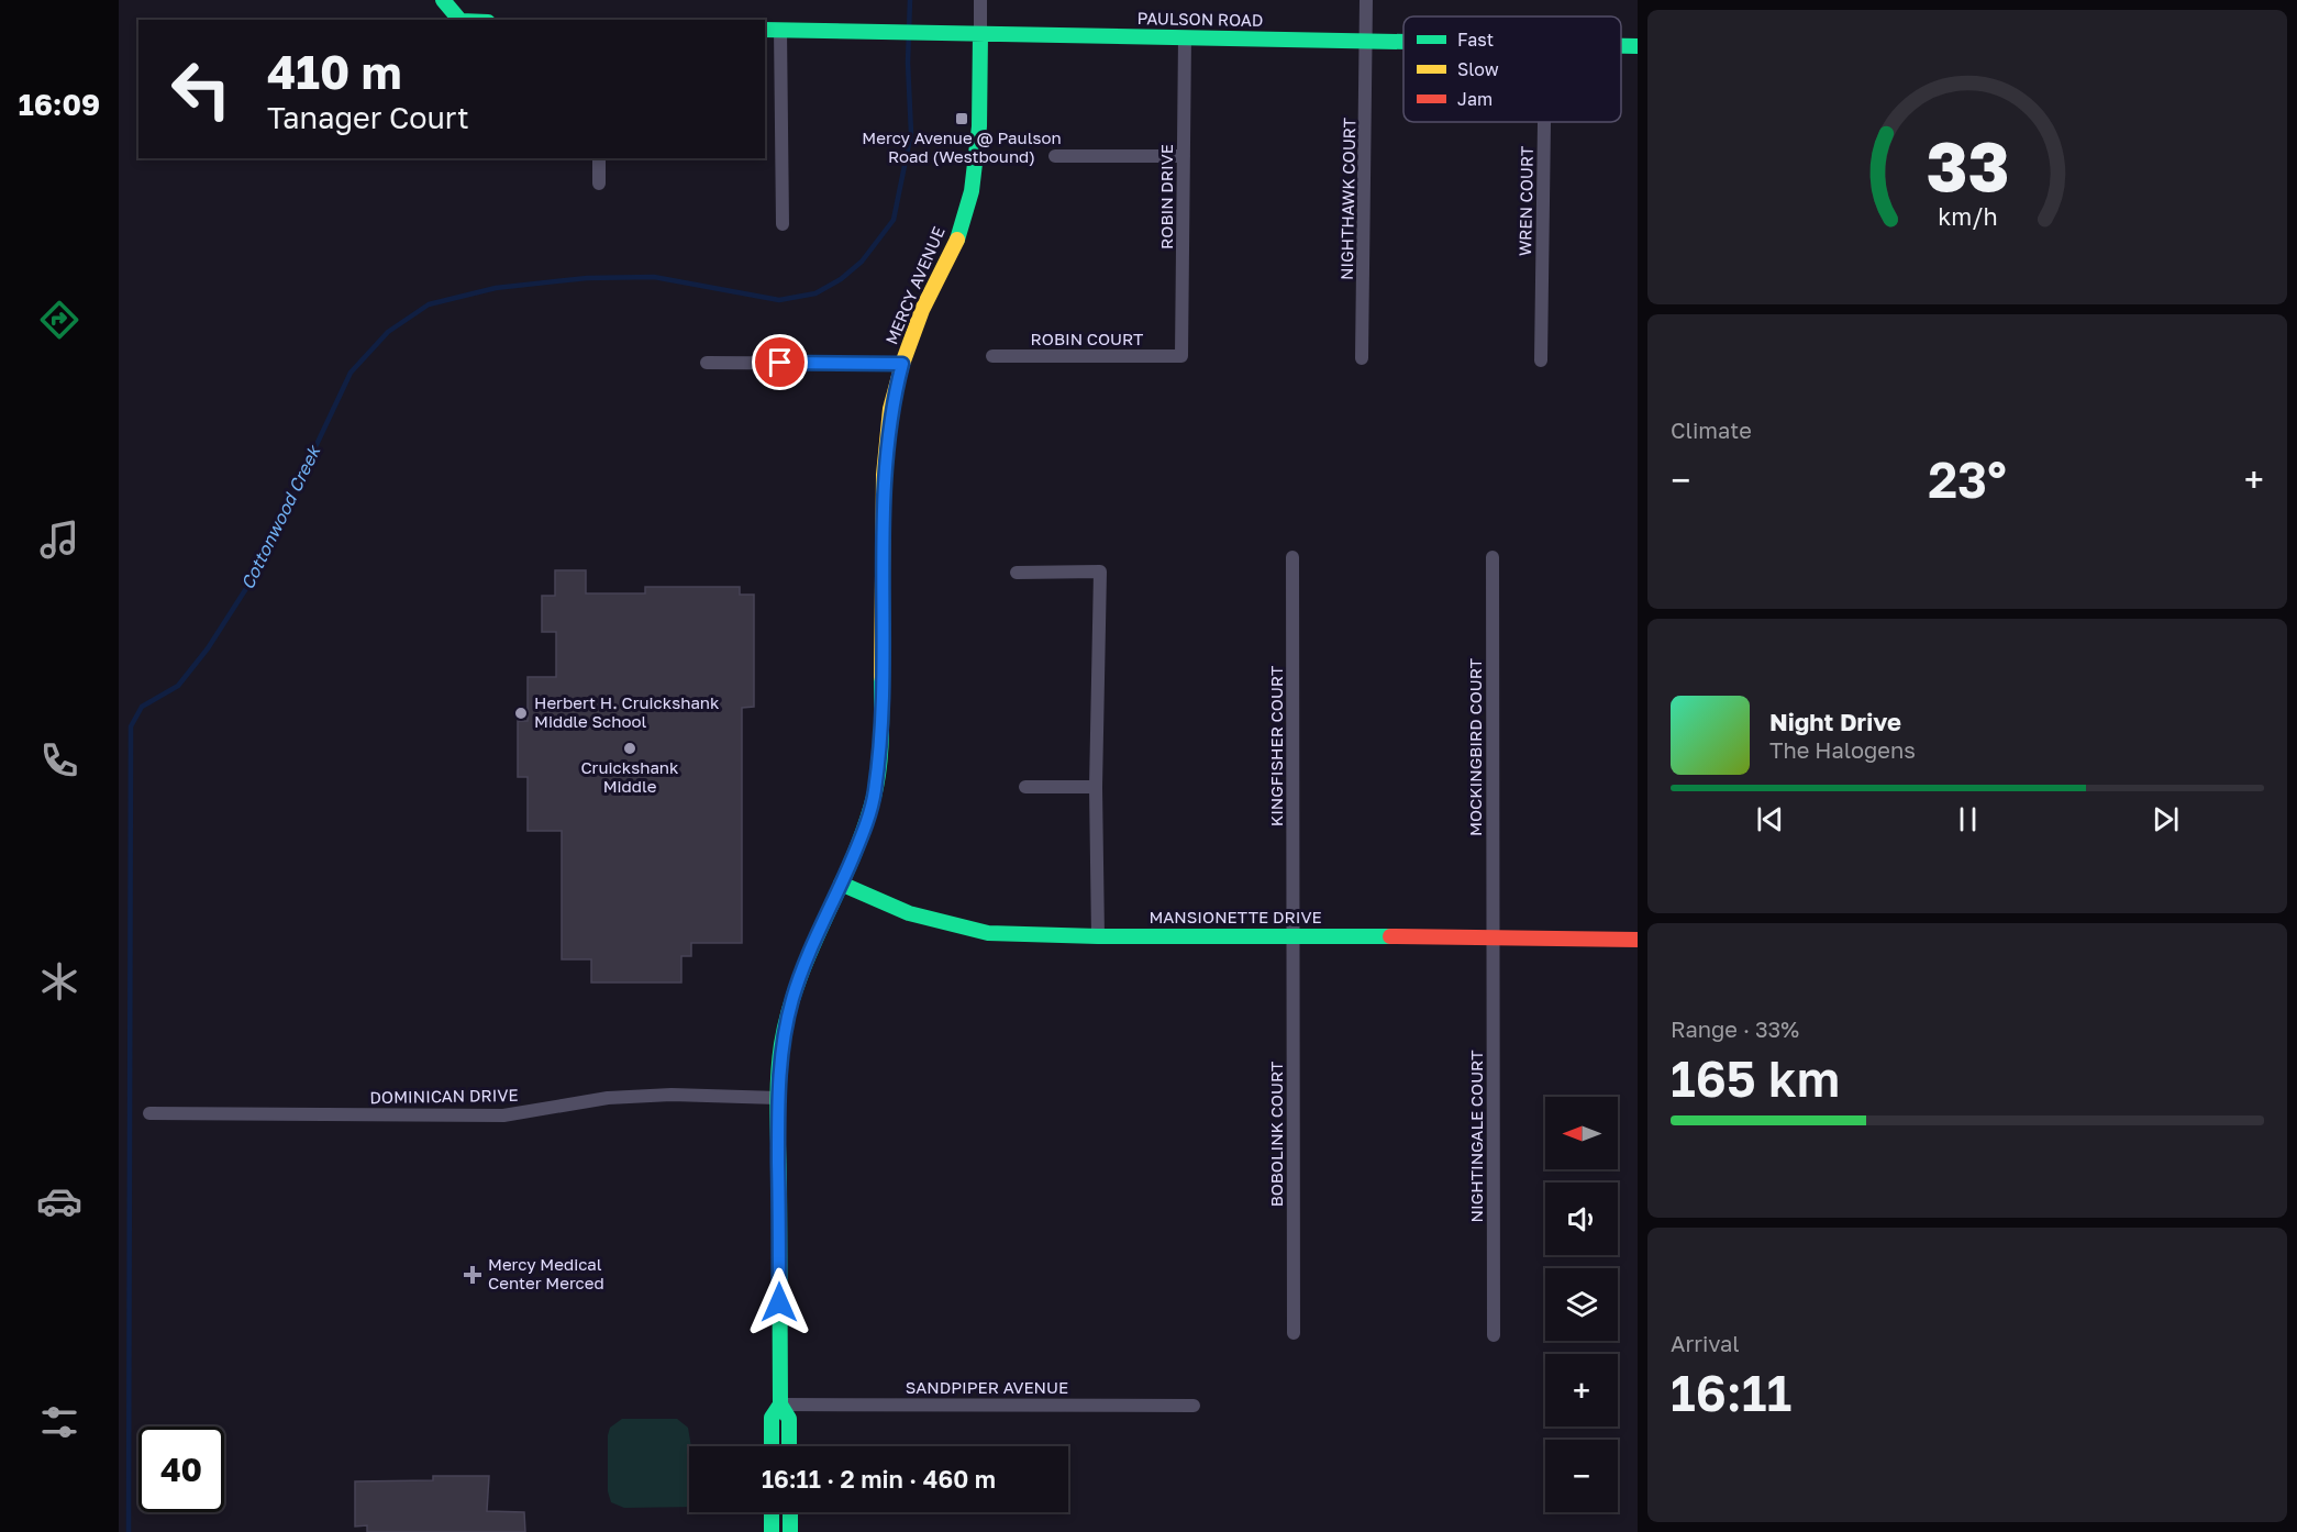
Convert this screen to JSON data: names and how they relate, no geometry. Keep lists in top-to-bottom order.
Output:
{
  "streets": {
    "street": [
      "PAULSON ROAD",
      "ROBIN DRIVE",
      "NIGHTHAWK COURT",
      "WREN COURT",
      "MERCY AVENUE",
      "ROBIN COURT",
      "KINGFISHER COURT",
      "MOCKINGBIRD COURT",
      "MANSIONETTE DRIVE",
      "DOMINICAN DRIVE",
      "BOBOLINK COURT",
      "NIGHTINGALE COURT",
      "SANDPIPER AVENUE"
    ]
  },
  "crossings": [
    ["PAULSON ROAD", "ROBIN DRIVE"],
    ["PAULSON ROAD", "NIGHTHAWK COURT"],
    ["PAULSON ROAD", "MERCY AVENUE"],
    ["ROBIN DRIVE", "ROBIN COURT"],
    ["MERCY AVENUE", "MANSIONETTE DRIVE"],
    ["MERCY AVENUE", "DOMINICAN DRIVE"],
    ["MERCY AVENUE", "SANDPIPER AVENUE"],
    ["KINGFISHER COURT", "MANSIONETTE DRIVE"],
    ["KINGFISHER COURT", "BOBOLINK COURT"],
    ["MOCKINGBIRD COURT", "MANSIONETTE DRIVE"],
    ["MOCKINGBIRD COURT", "NIGHTINGALE COURT"],
    ["MANSIONETTE DRIVE", "BOBOLINK COURT"],
    ["MANSIONETTE DRIVE", "NIGHTINGALE COURT"]
  ],
  "water": ["Cottonwood Creek"],
  "places": {
    "transit": ["Mercy Avenue @ Paulson Road (Westbound)"],
    "other": ["Herbert H. Cruickshank Middle School", "Cruickshank Middle"],
    "health": ["Mercy Medical Center Merced"]
  },
  "legend": ["Fast", "Slow", "Jam"],
  "north": "left",
  "page": {
    "tabs": "16:09",
    "turn": ["410 m", "Tanager Court"],
    "tile": [
      "Climate",
      ["Range · 33%", "165 km"],
      ["Arrival", "16:11"]
    ],
    "heat": ["−", "23°", "+"],
    "song": ["Night Drive", "The Halogens"],
    "map_buttons": ["+", "−"],
    "limit": "40",
    "trip": "16:11 · 2 min · 460 m",
    "gauge": ["33", "km/h"]
  }
}
